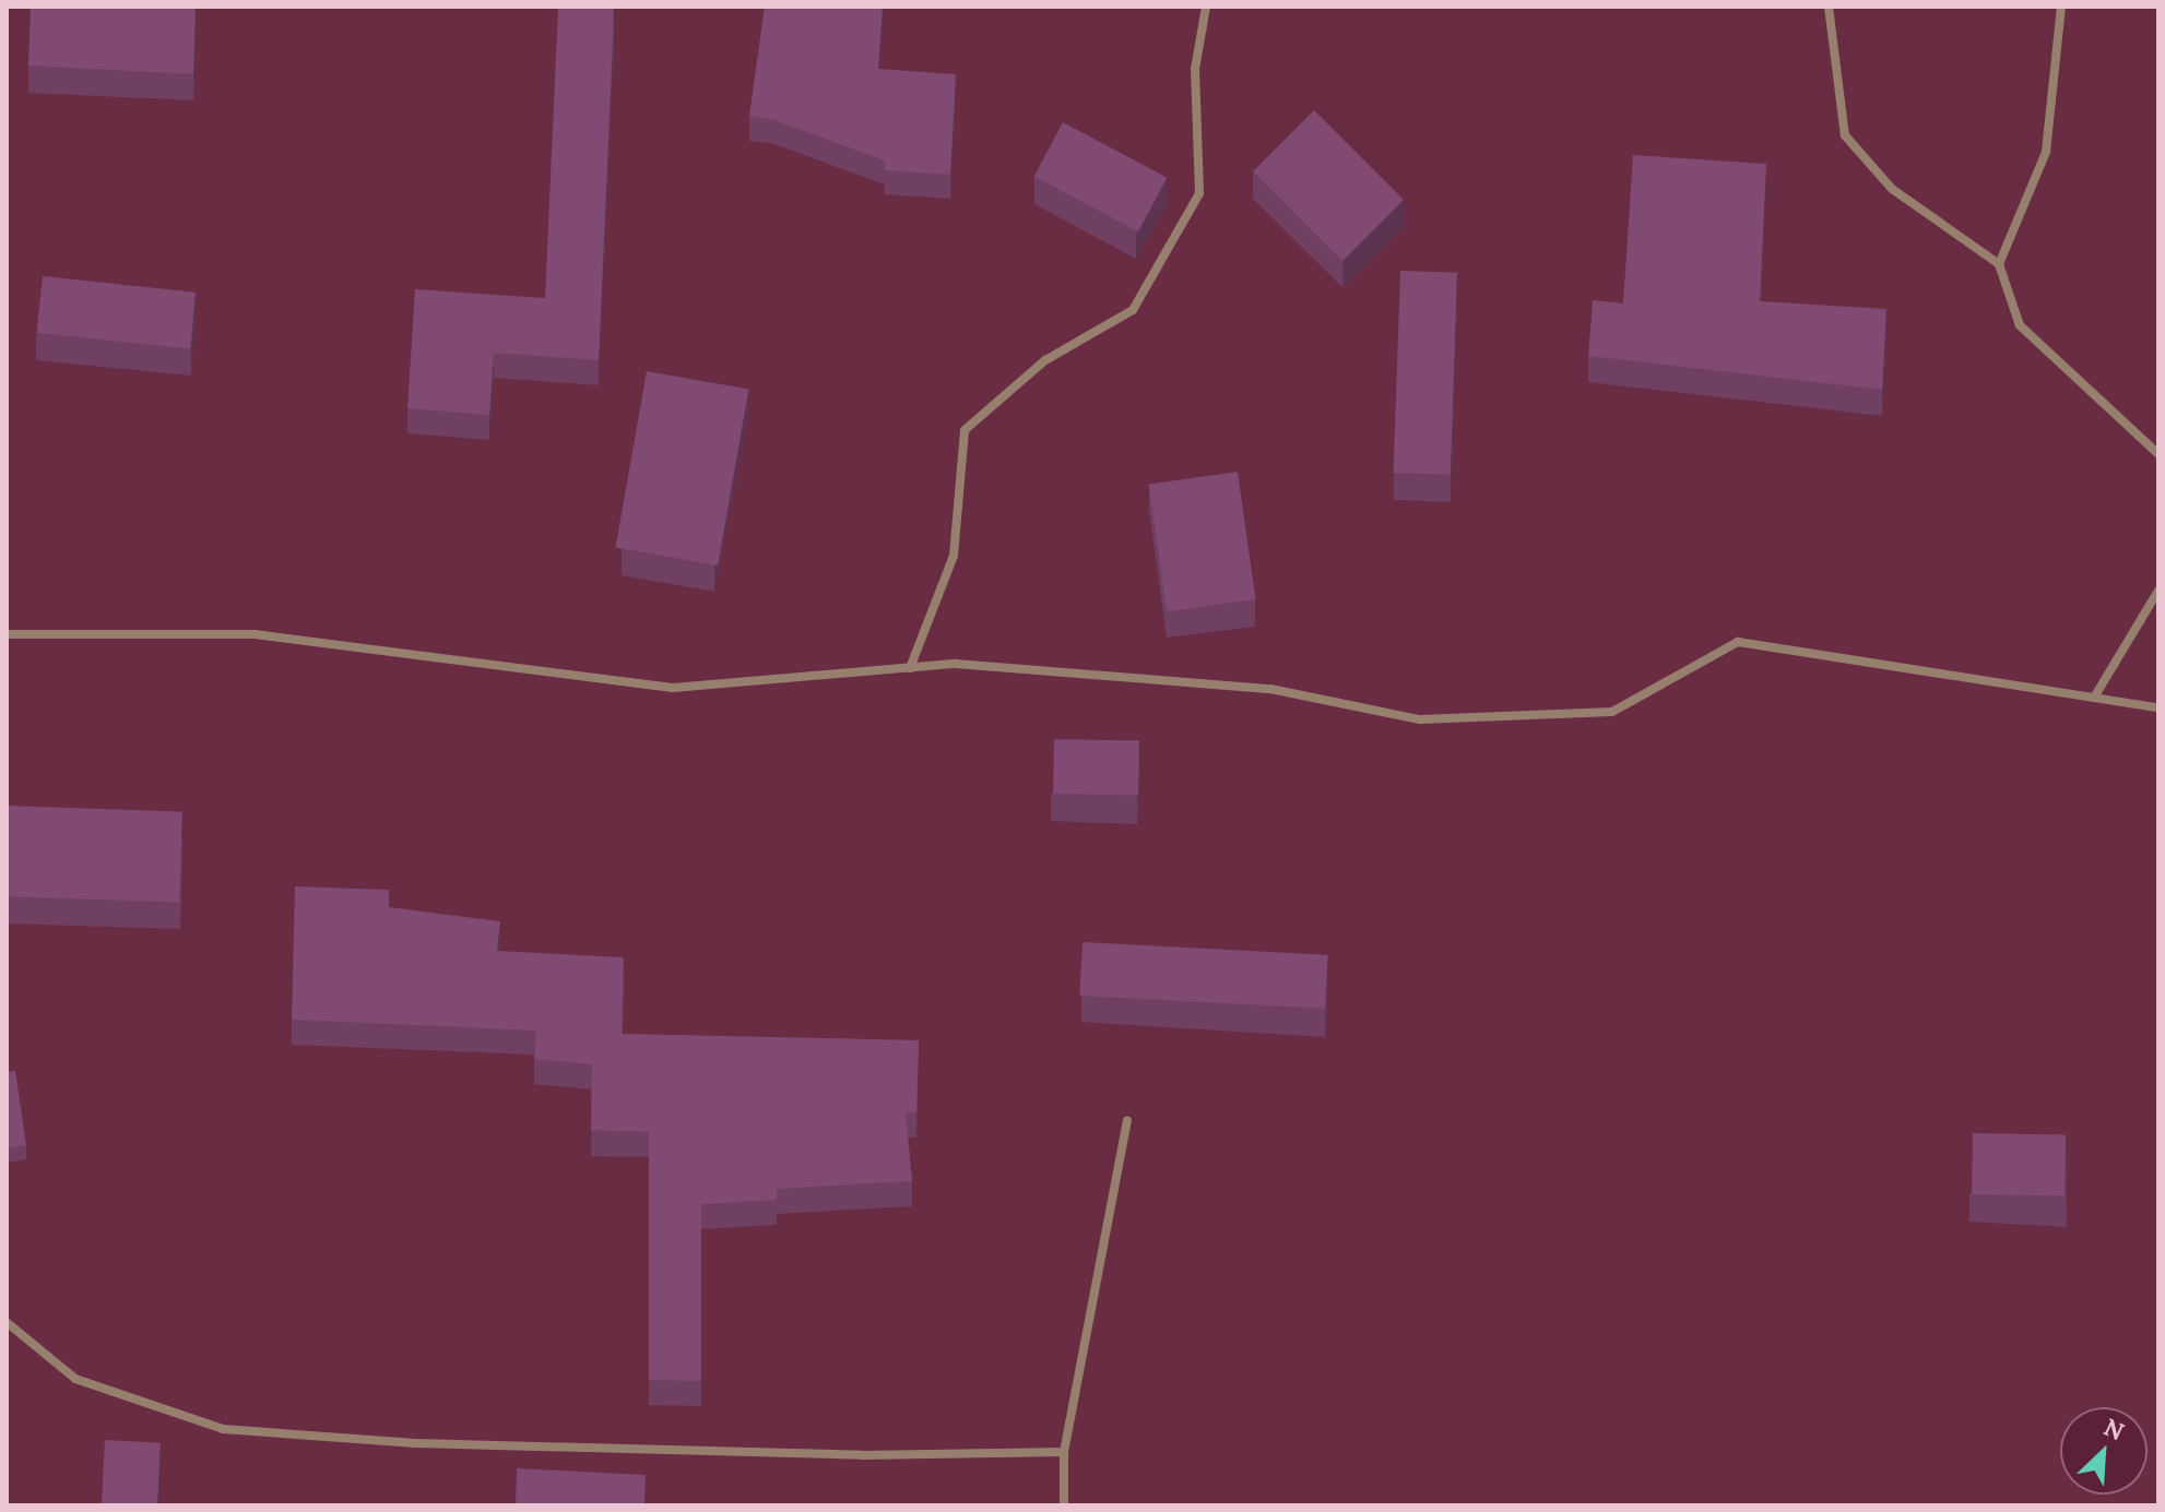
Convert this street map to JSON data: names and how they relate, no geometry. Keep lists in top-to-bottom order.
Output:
{
  "north": "top right"
}
